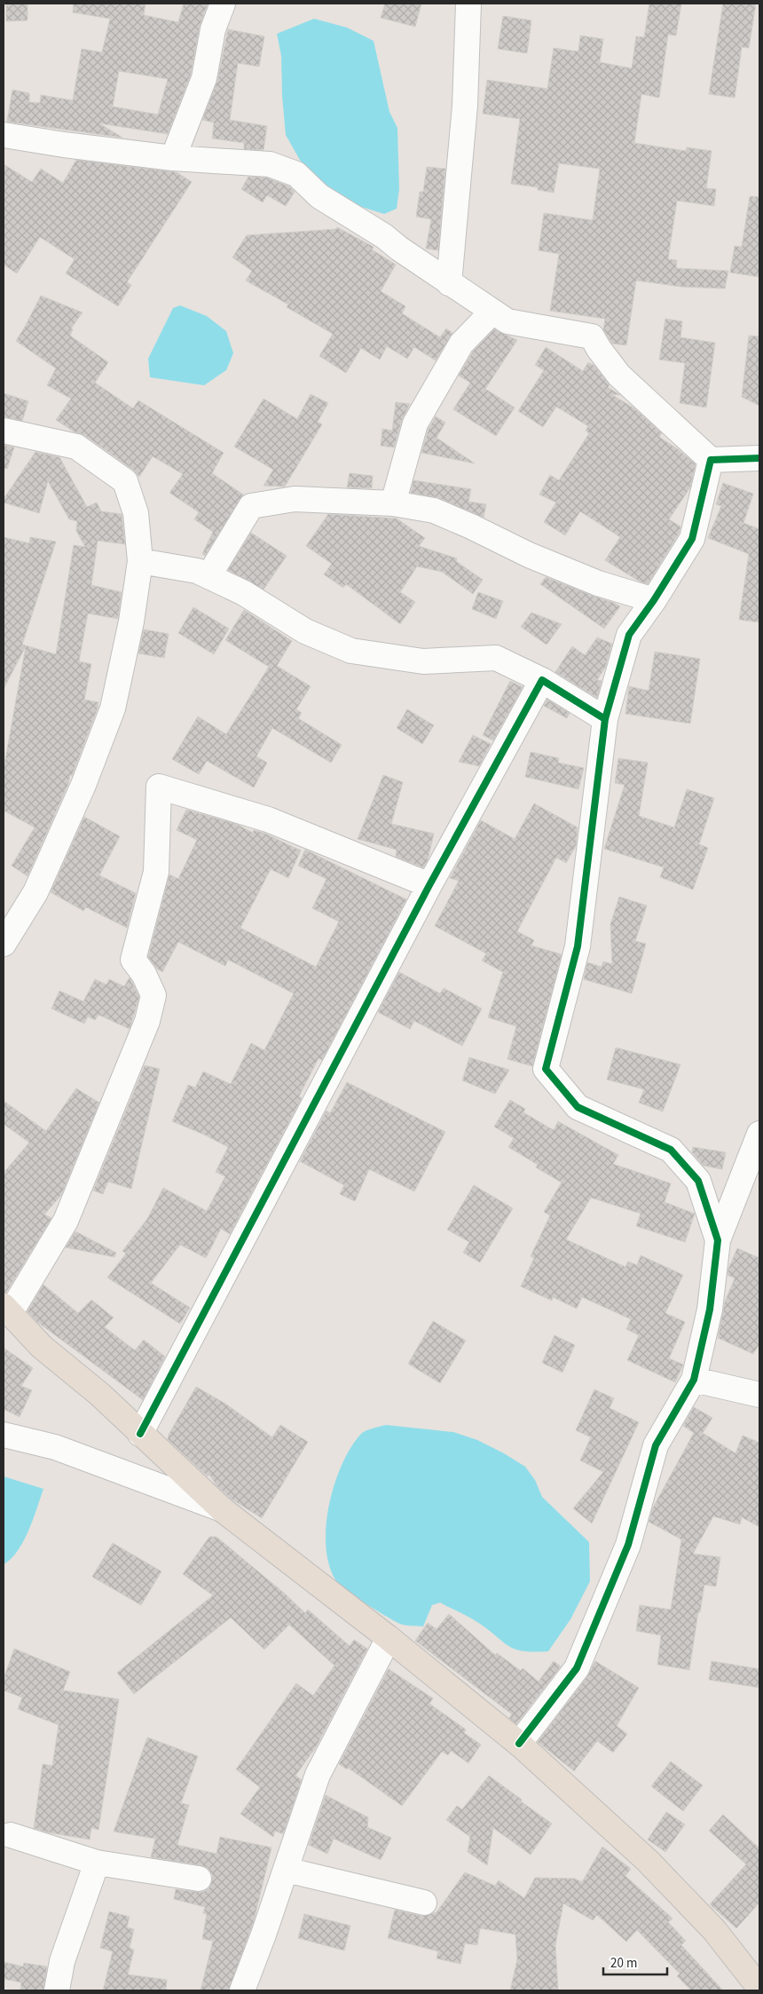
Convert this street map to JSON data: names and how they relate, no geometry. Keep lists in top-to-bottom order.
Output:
{
  "scale_bar": "20 m"
}
